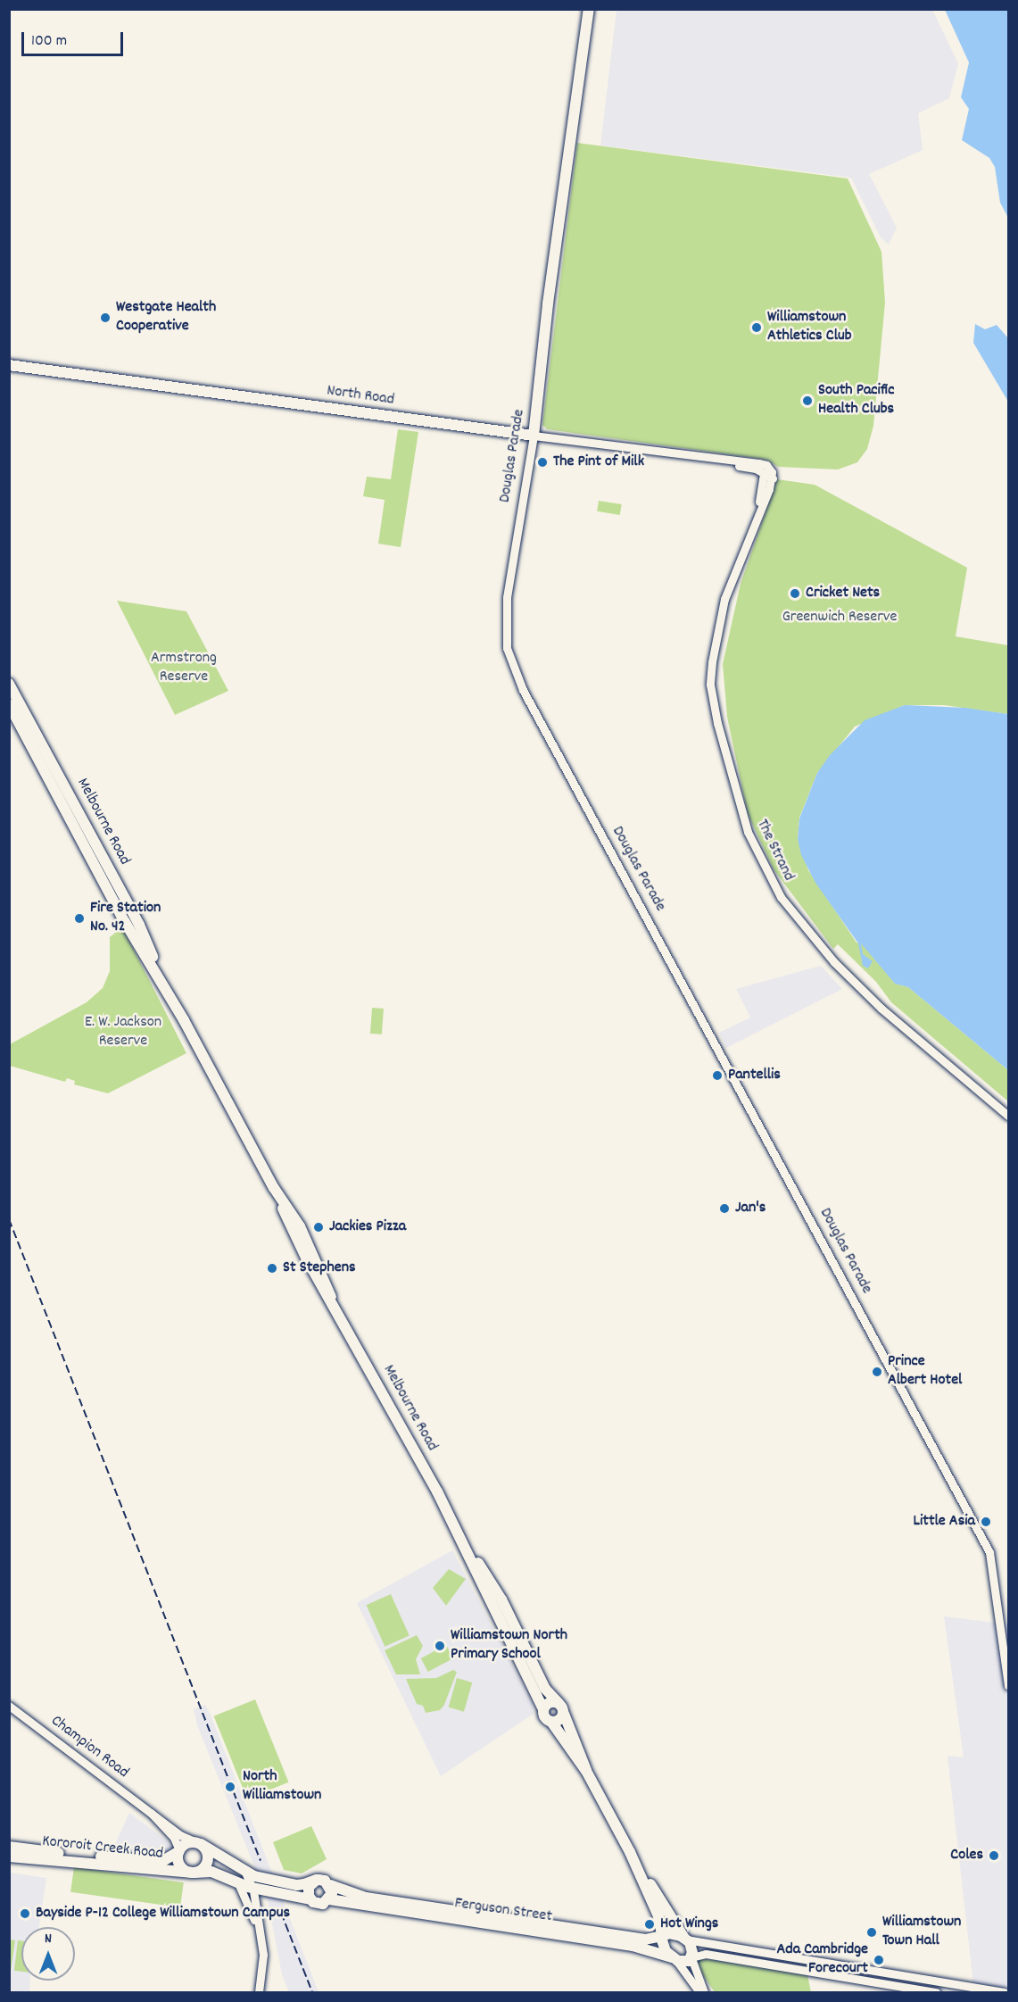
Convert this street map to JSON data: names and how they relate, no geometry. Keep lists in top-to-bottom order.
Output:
{
  "streets": {
    "main road": [
      "North Road",
      "Douglas Parade",
      "Melbourne Road",
      "Kororoit Creek Road",
      "Ferguson Street"
    ],
    "street": ["The Strand", "Champion Road"]
  },
  "crossings": [
    ["North Road", "Douglas Parade"],
    ["North Road", "The Strand"],
    ["Champion Road", "Kororoit Creek Road"]
  ],
  "parks": ["Greenwich Reserve", "Armstrong Reserve", "E. W. Jackson Reserve"],
  "places": [
    "Westgate Health Cooperative",
    "Williamstown Athletics Club",
    "South Pacific Health Clubs",
    "The Pint of Milk",
    "Cricket Nets",
    "Fire Station No. 42",
    "Pantellis",
    "Jan's",
    "Jackies Pizza",
    "St Stephens",
    "Prince Albert Hotel",
    "Little Asia",
    "Williamstown North Primary School",
    "North Williamstown",
    "Coles",
    "Bayside P-12 College Williamstown Campus",
    "Hot Wings",
    "Williamstown Town Hall",
    "Ada Cambridge Forecourt"
  ],
  "scale_bar": "100 m",
  "north": "top"
}
